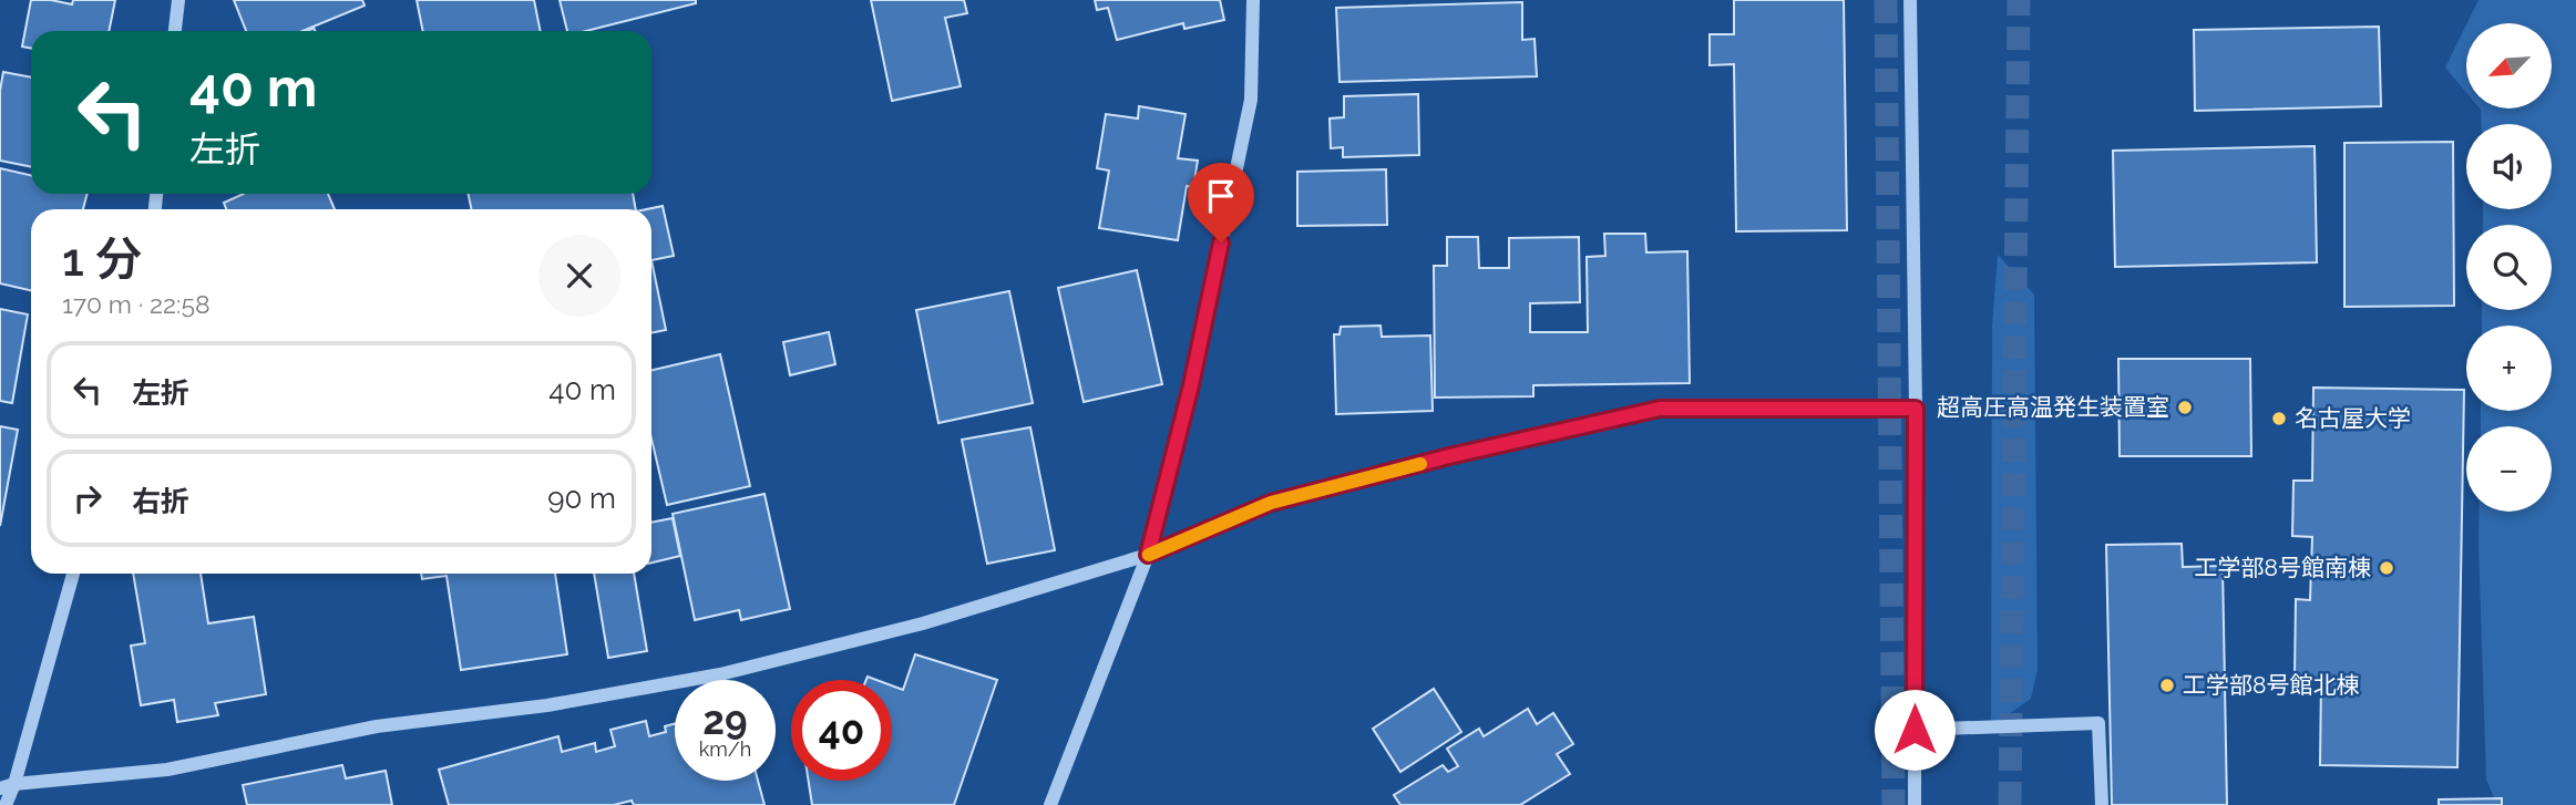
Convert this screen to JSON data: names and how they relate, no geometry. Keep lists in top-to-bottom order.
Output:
{
  "places": [
    "超高圧高温発生装置室",
    "名古屋大学",
    "工学部8号館南棟",
    "工学部8号館北棟"
  ],
  "north": "bottom left",
  "page": {
    "map_buttons": ["+", "−"],
    "turn": ["40 m", "左折"],
    "heading": ["1 分", "170 m · 22:58"],
    "list": [
      {
        "name": "左折",
        "value": "40 m"
      },
      {
        "name": "右折",
        "value": "90 m"
      }
    ],
    "speed": "29 km/h",
    "limit": "40"
  }
}
